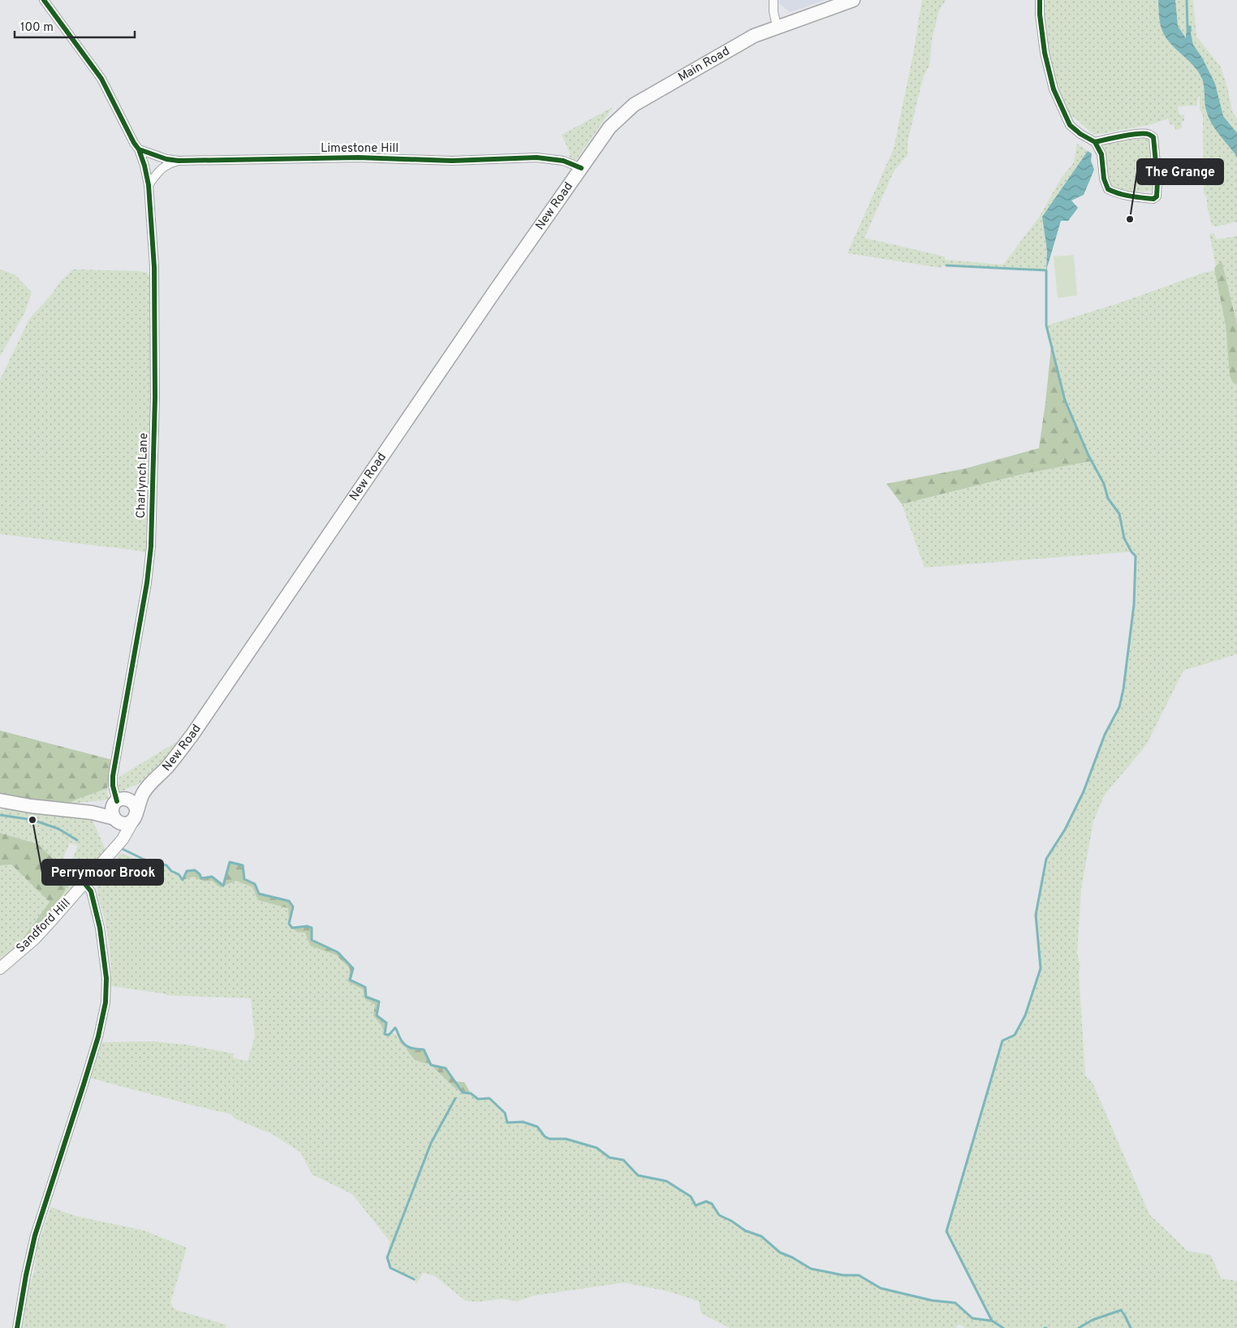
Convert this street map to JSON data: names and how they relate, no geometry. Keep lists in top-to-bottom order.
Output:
{
  "streets": {
    "main road": ["Main Road", "New Road", "Sandford Hill"],
    "street": ["Limestone Hill", "Charlynch Lane"]
  },
  "crossings": [
    ["Main Road", "Limestone Hill"],
    ["Main Road", "New Road"],
    ["Limestone Hill", "New Road"],
    ["Limestone Hill", "Charlynch Lane"],
    ["New Road", "Charlynch Lane"],
    ["New Road", "Sandford Hill"]
  ],
  "places": ["The Grange", "Perrymoor Brook"],
  "scale_bar": "100 m"
}
